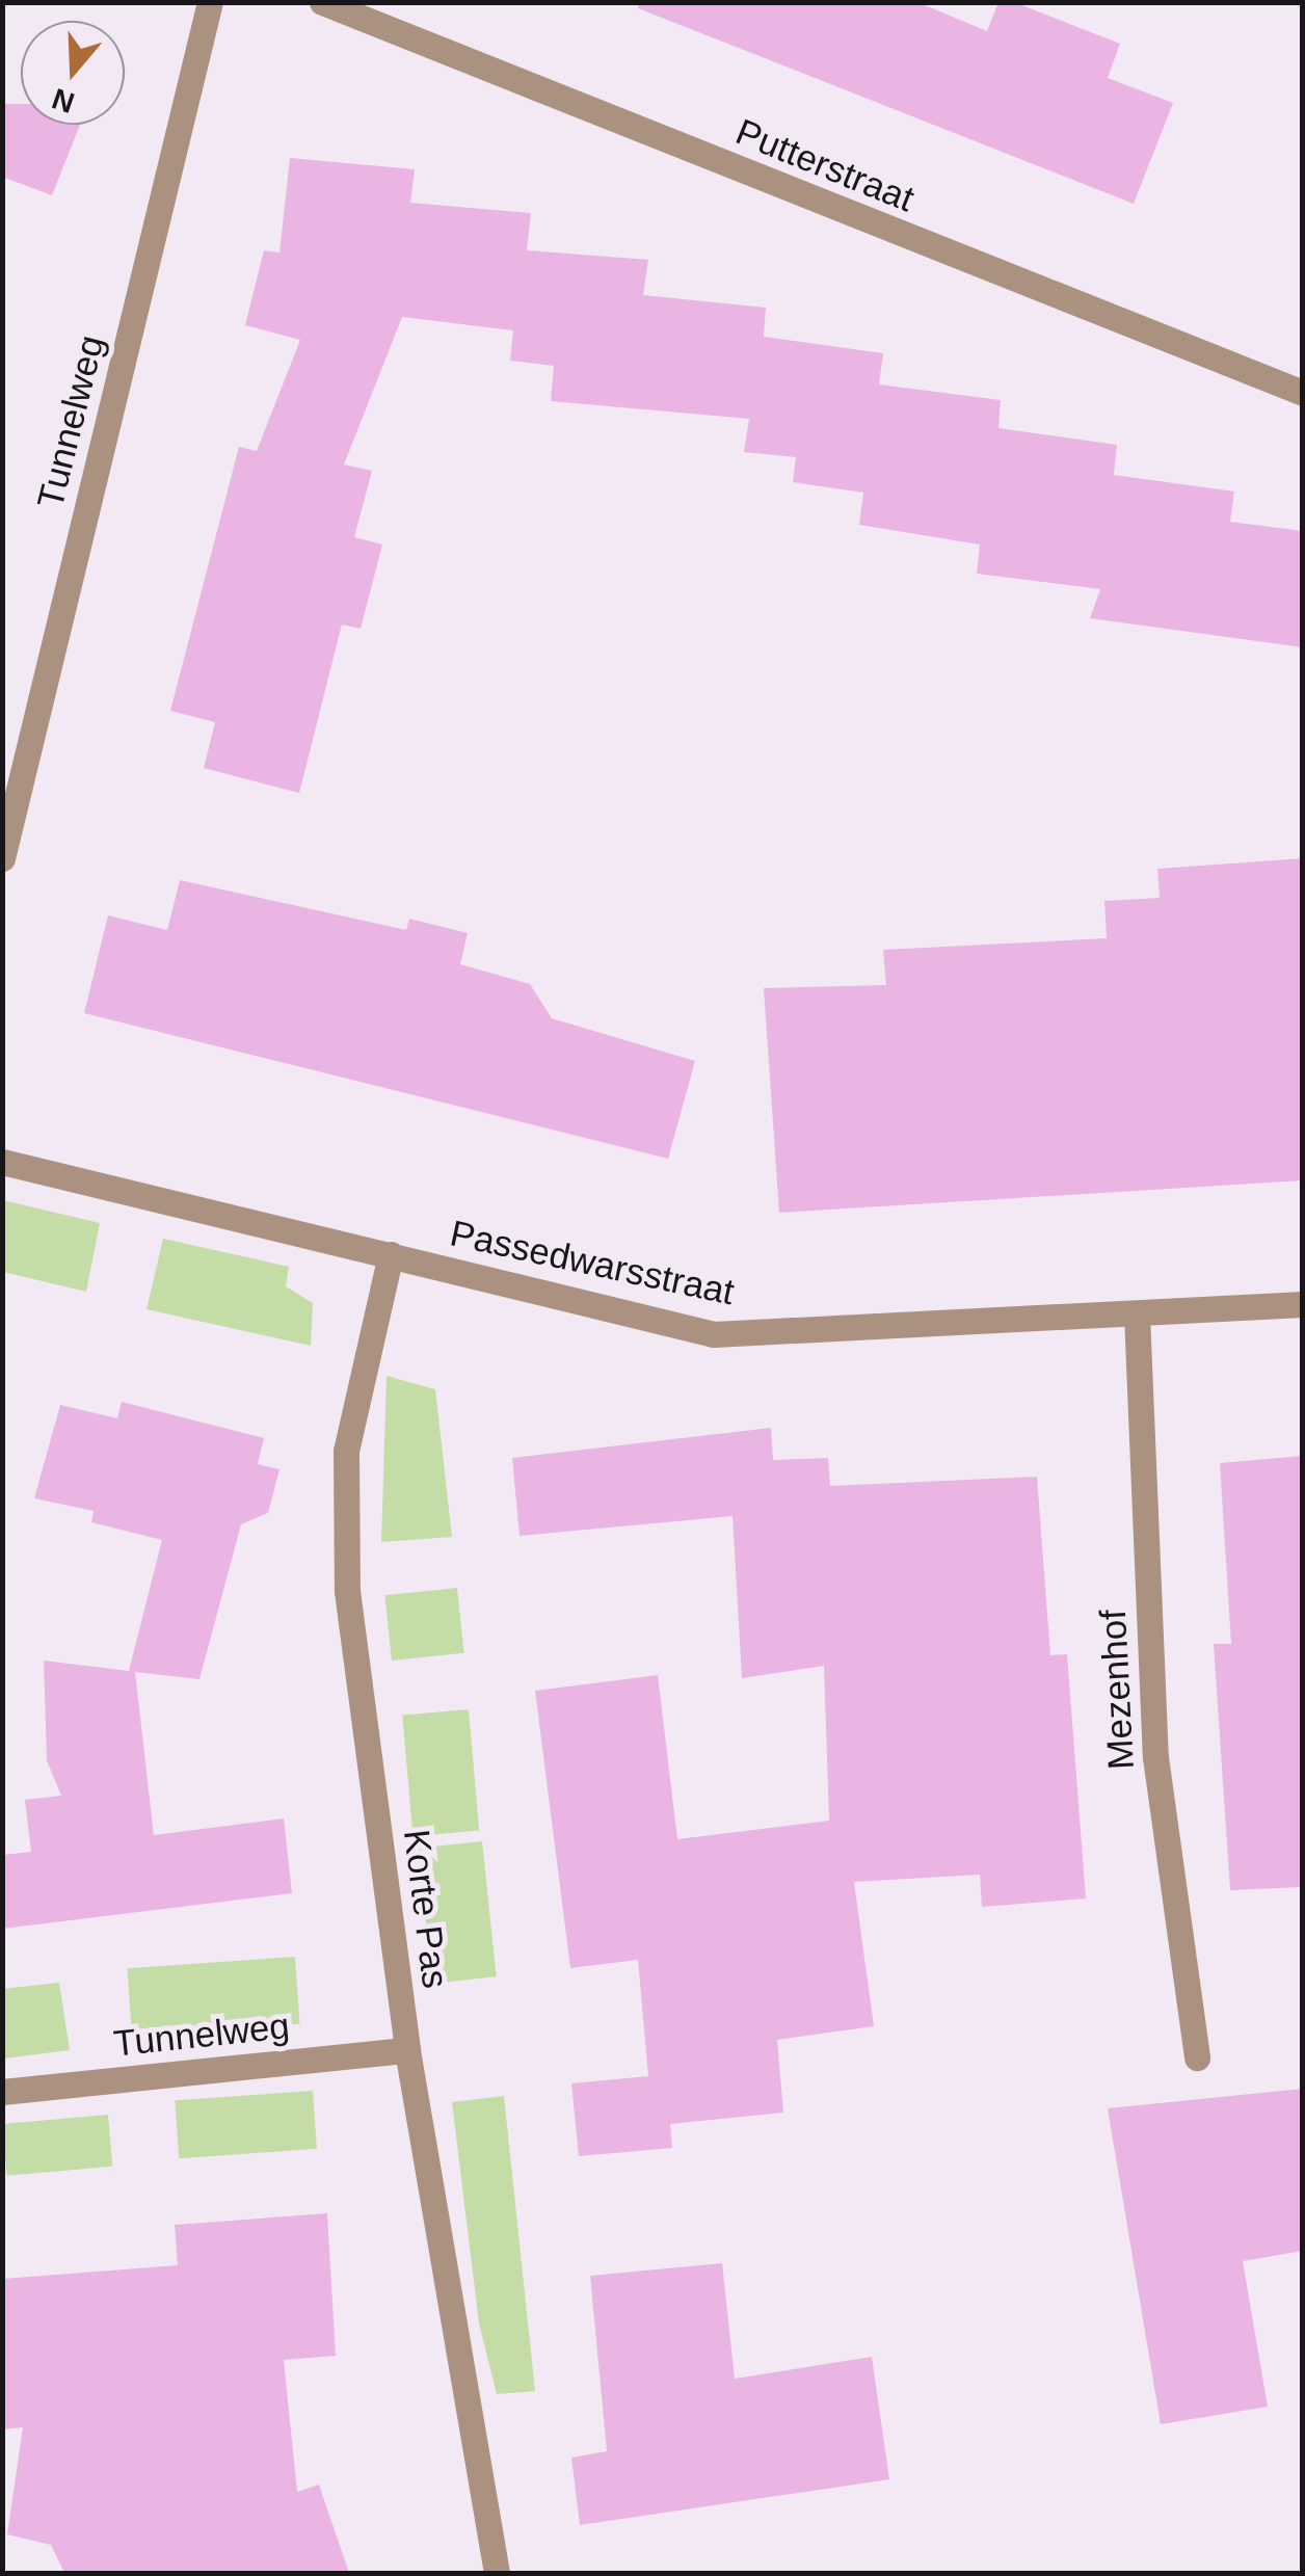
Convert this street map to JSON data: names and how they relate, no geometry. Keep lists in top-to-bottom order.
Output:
{
  "streets": {
    "street": [
      "Putterstraat",
      "Tunnelweg",
      "Passedwarsstraat",
      "Mezenhof",
      "Korte Pas"
    ]
  },
  "crossings": [
    ["Tunnelweg", "Korte Pas"],
    ["Passedwarsstraat", "Mezenhof"],
    ["Passedwarsstraat", "Korte Pas"]
  ],
  "north": "bottom"
}
